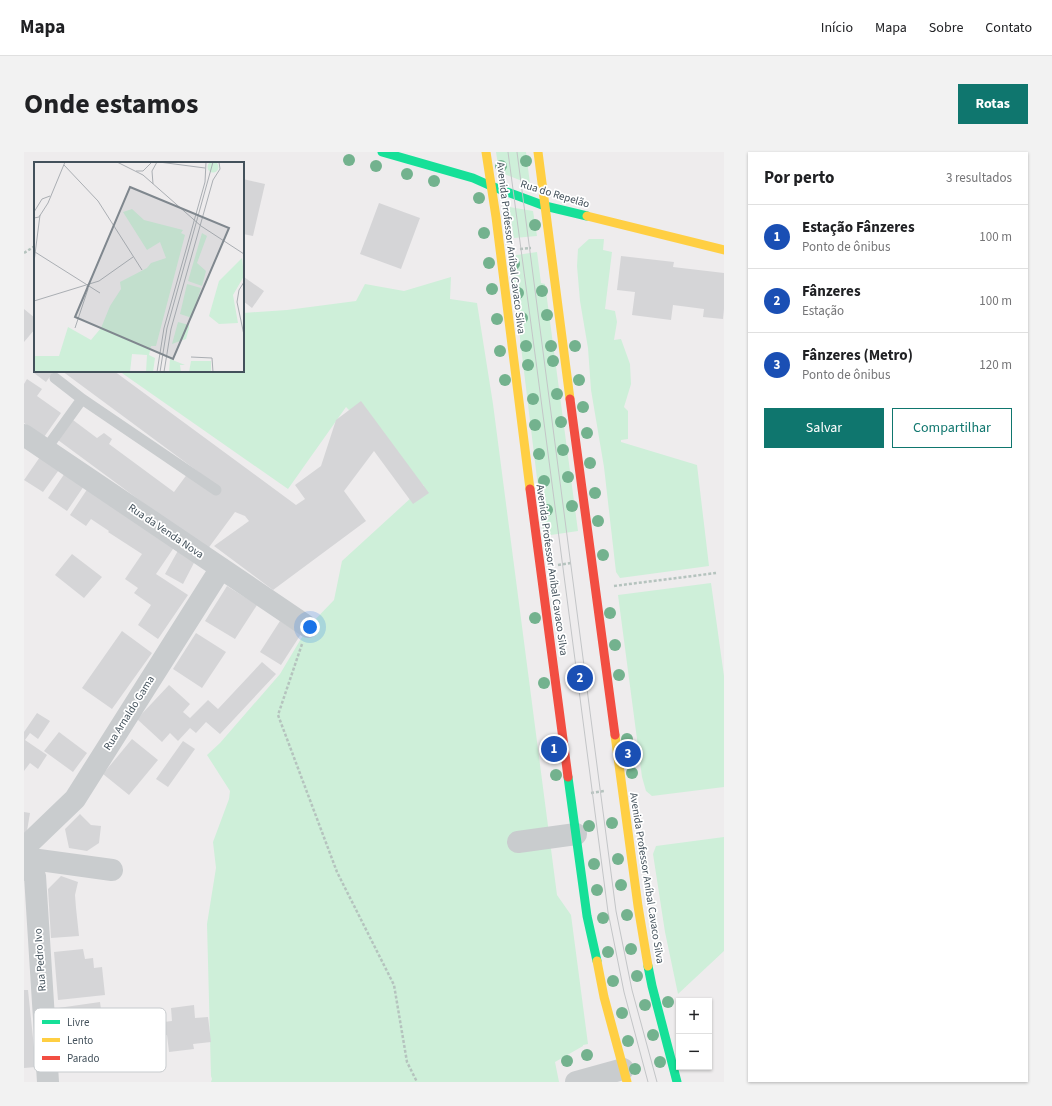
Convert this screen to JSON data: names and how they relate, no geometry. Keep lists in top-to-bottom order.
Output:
{
  "streets": {
    "main road": ["Rua do Repelão", "Avenida Professor Aníbal Cavaco Silva"],
    "street": ["Rua da Venda Nova", "Rua Arnaldo Gama", "Rua Pedro Ivo"]
  },
  "crossings": [
    ["Rua do Repelão", "Avenida Professor Aníbal Cavaco Silva"],
    ["Rua da Venda Nova", "Rua Arnaldo Gama"]
  ],
  "legend": ["Livre", "Lento", "Parado"],
  "page": {
    "header": "Mapa",
    "nav": [
      "Início",
      "Mapa",
      "Sobre",
      "Contato"
    ],
    "title": "Onde estamos",
    "buttons": [
      "Rotas",
      ["Salvar", "Compartilhar"]
    ],
    "heading": ["Por perto", "3 resultados"],
    "list": [
      {
        "mark": "1",
        "name": "Estação Fânzeres",
        "note": "Ponto de ônibus",
        "value": "100 m"
      },
      {
        "mark": "2",
        "name": "Fânzeres",
        "note": "Estação",
        "value": "100 m"
      },
      {
        "mark": "3",
        "name": "Fânzeres (Metro)",
        "note": "Ponto de ônibus",
        "value": "120 m"
      }
    ],
    "pins": ["2", "1", "3"],
    "map_buttons": ["+", "−"]
  }
}
